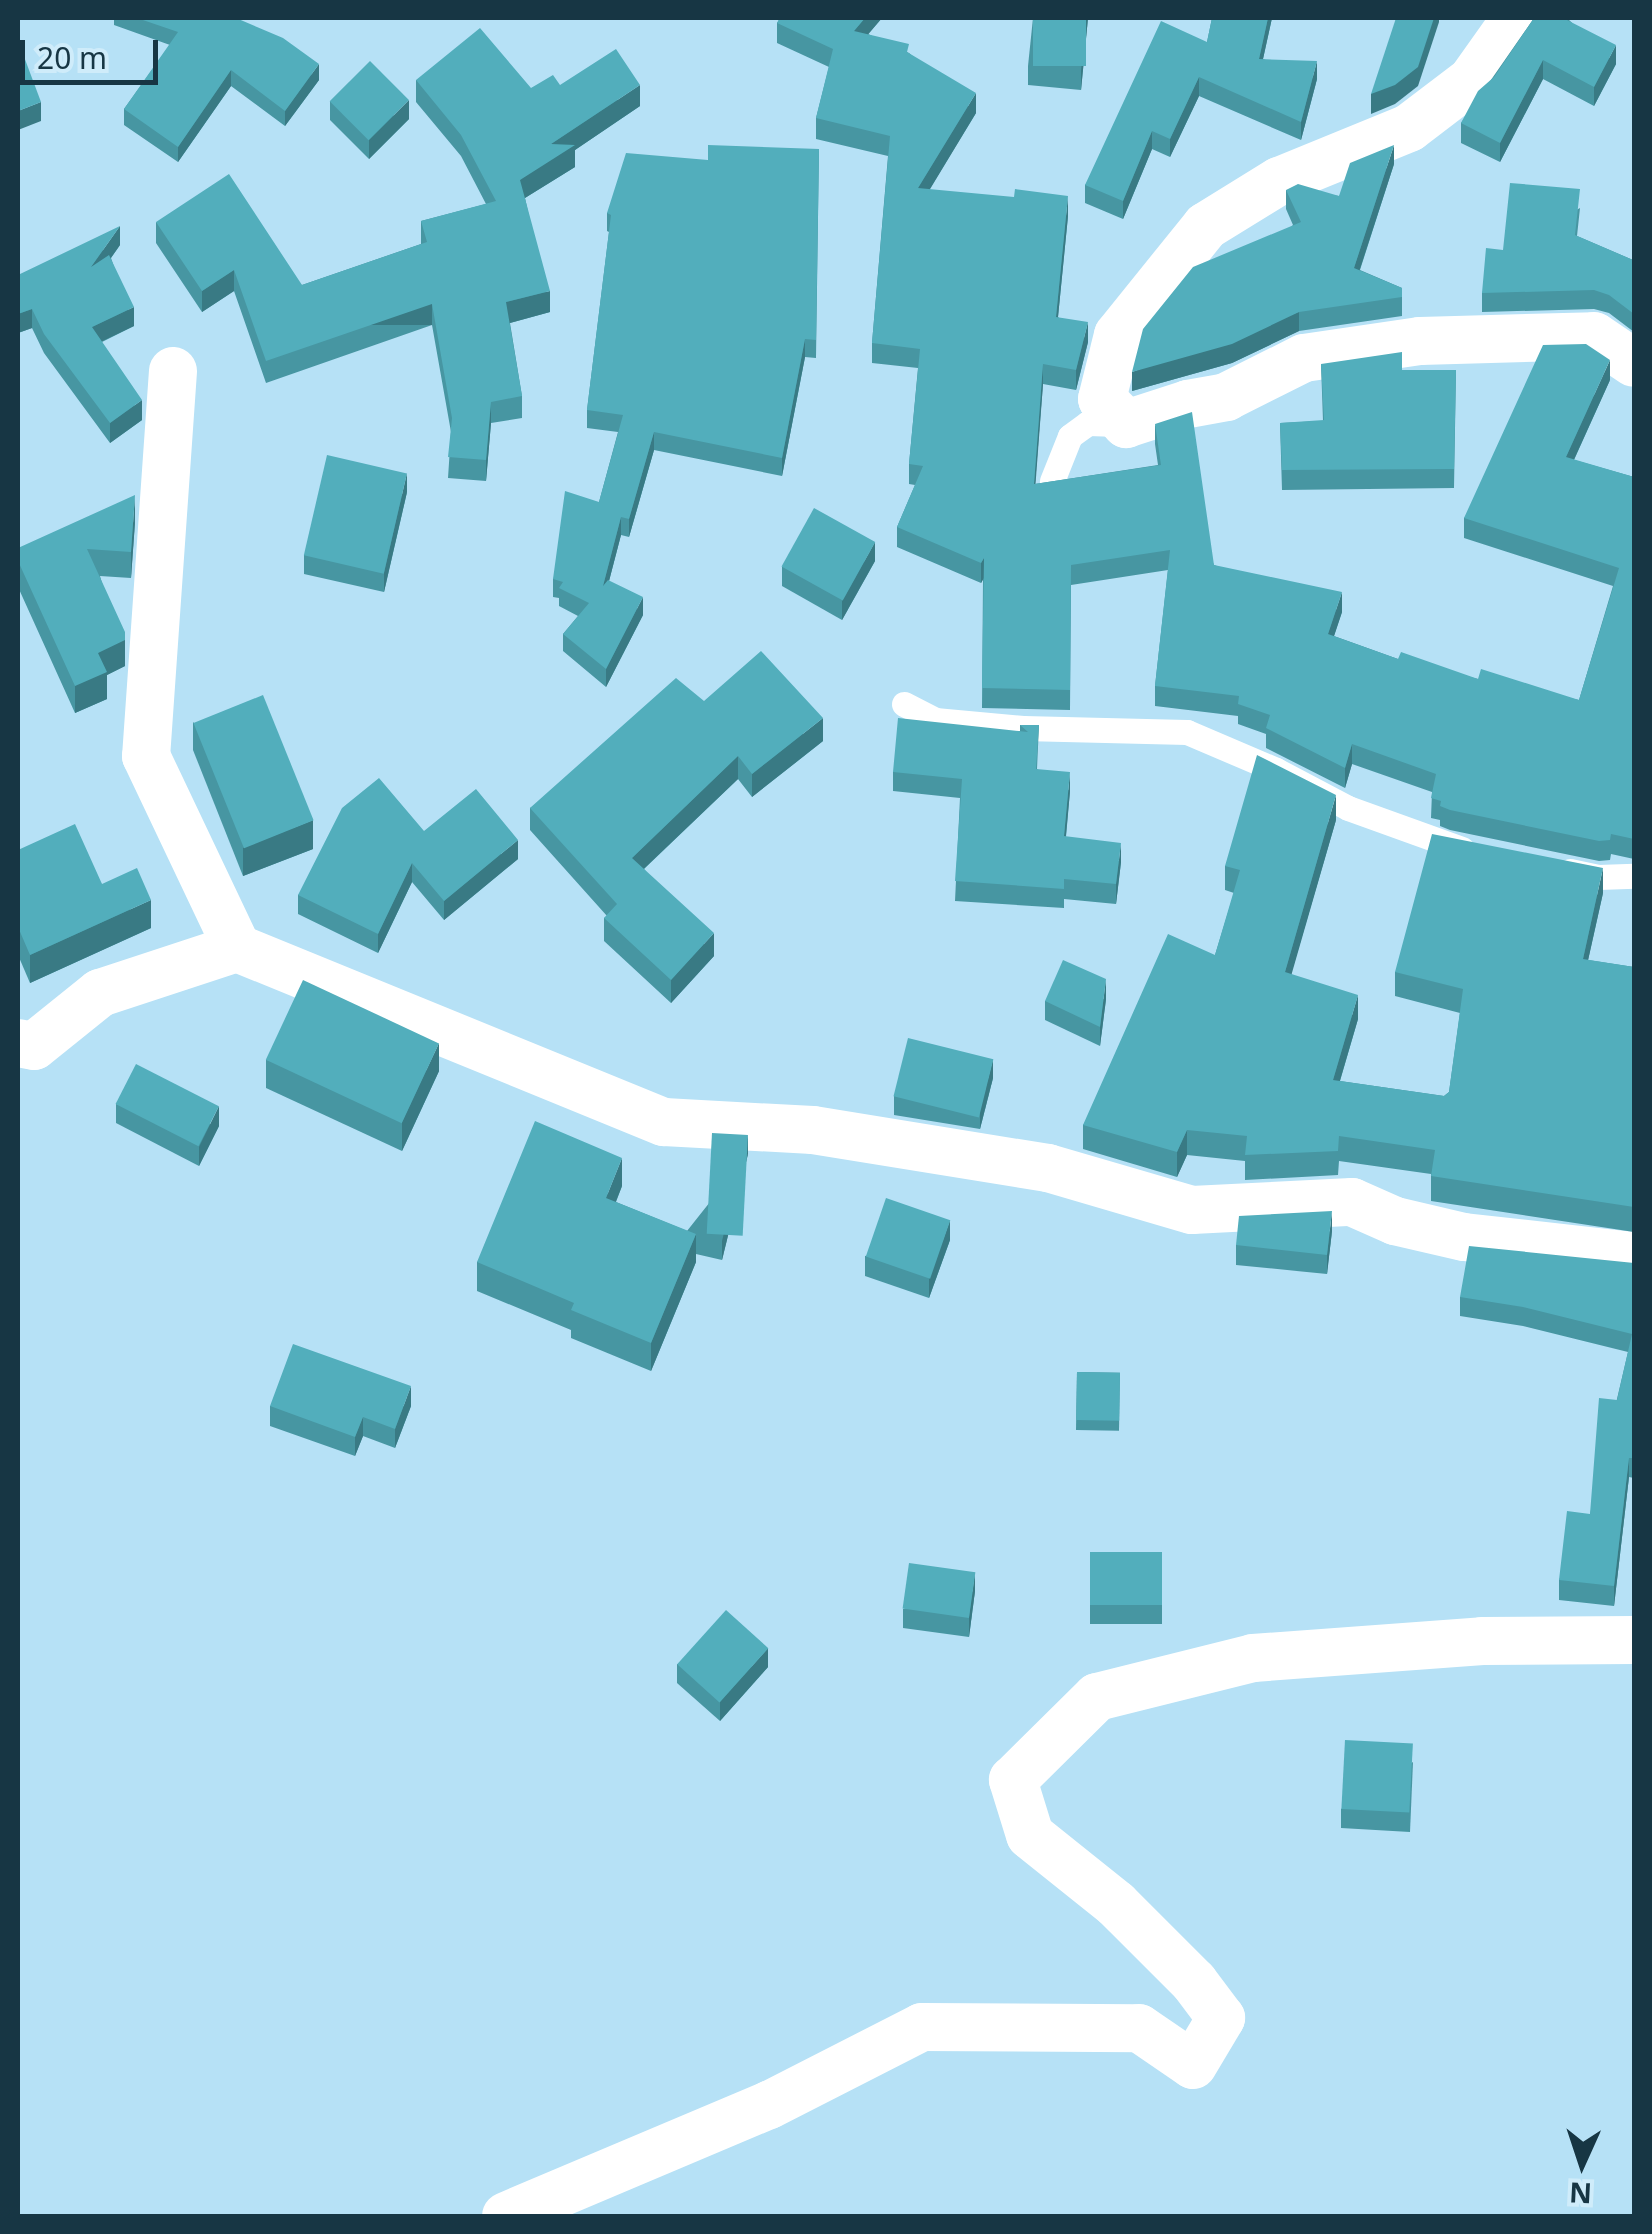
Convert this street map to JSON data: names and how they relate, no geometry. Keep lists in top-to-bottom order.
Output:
{
  "scale_bar": "20 m",
  "north": "bottom"
}
